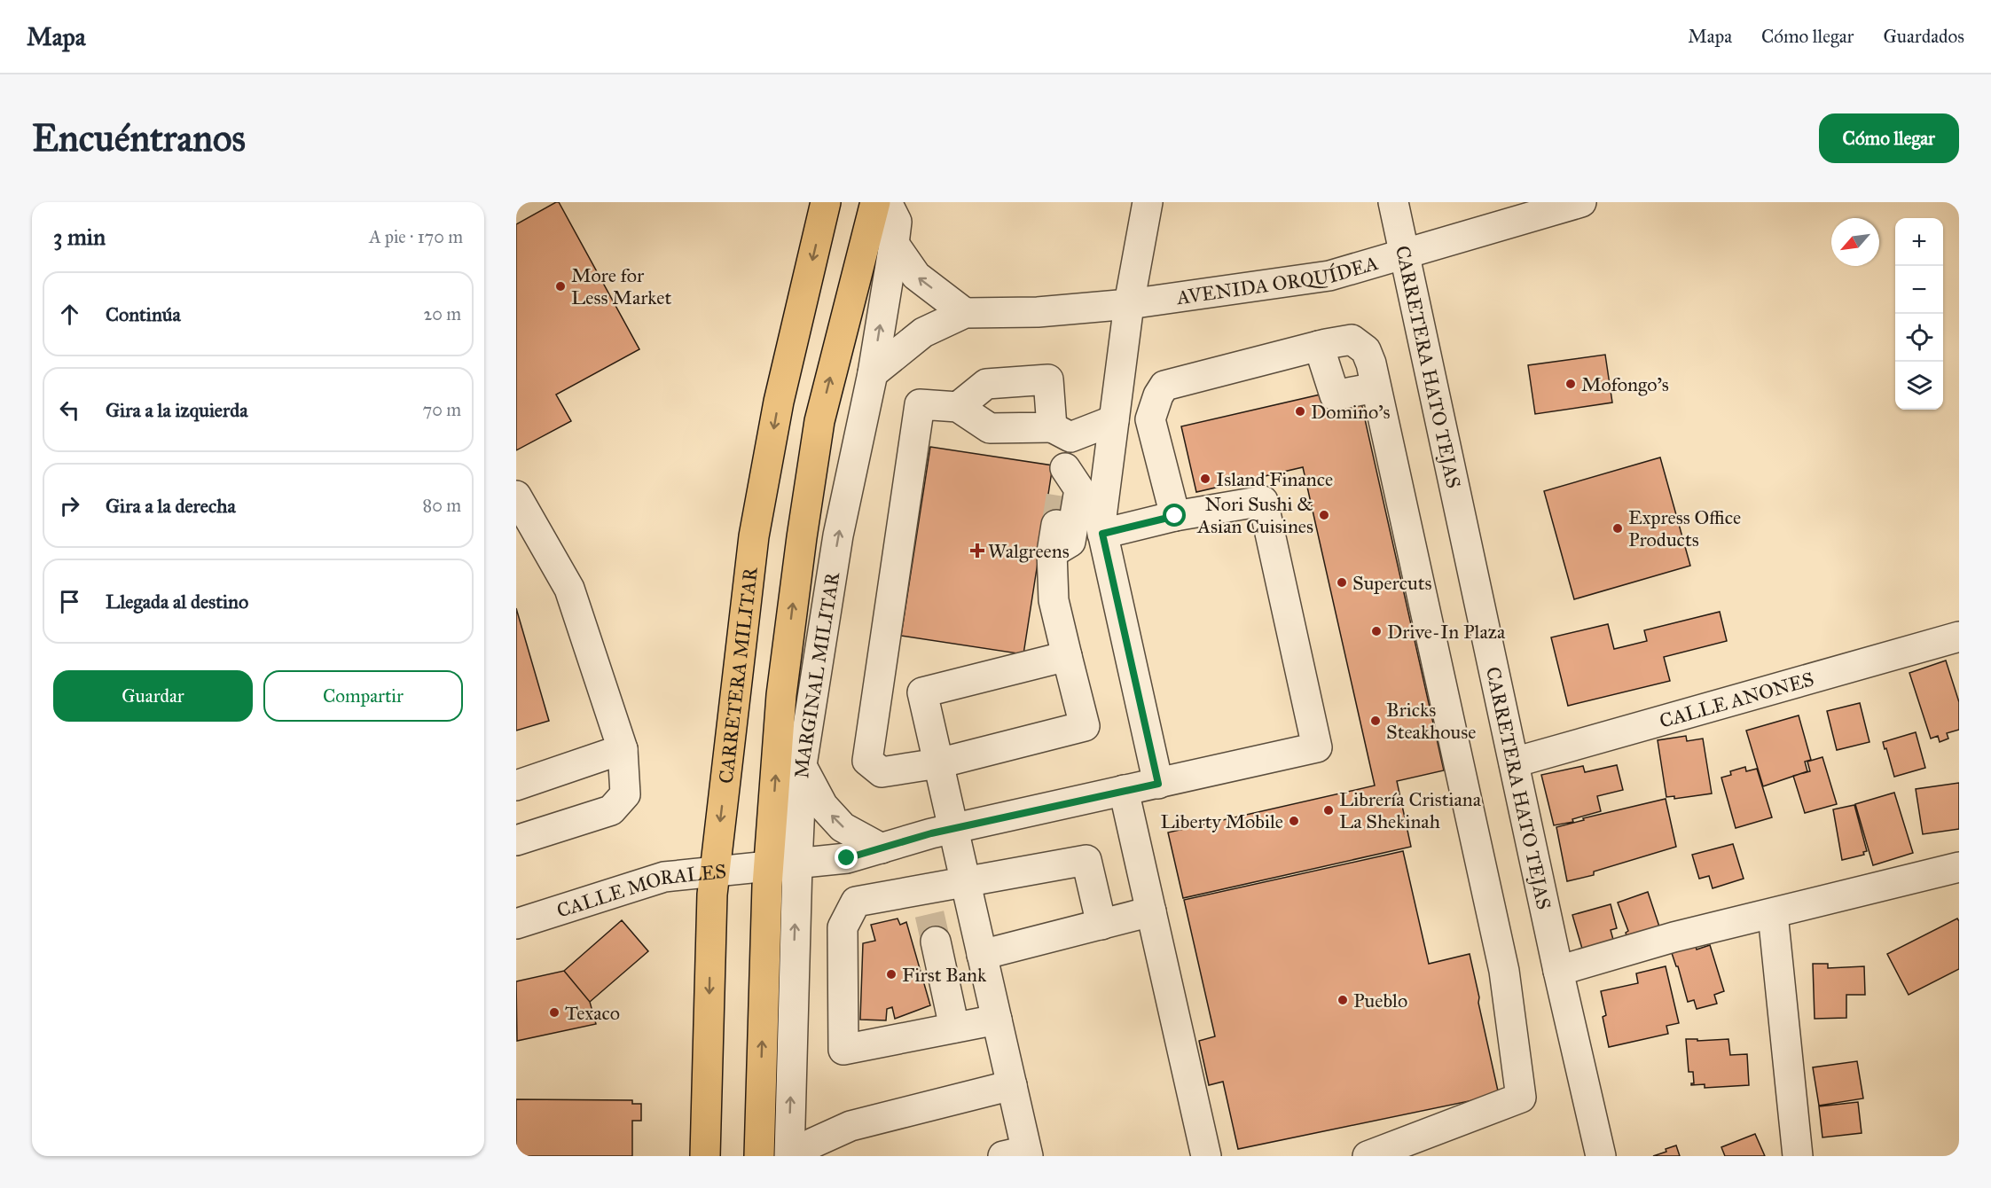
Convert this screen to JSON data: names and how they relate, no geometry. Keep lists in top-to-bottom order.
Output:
{
  "streets": {
    "main road": ["CARRETERA MILITAR"],
    "street": [
      "AVENIDA ORQUÍDEA",
      "CARRETERA HATO TEJAS",
      "MARGINAL MILITAR",
      "CALLE ANONES",
      "CALLE MORALES"
    ]
  },
  "crossings": [
    ["AVENIDA ORQUÍDEA", "CARRETERA HATO TEJAS"],
    ["CARRETERA HATO TEJAS", "CALLE ANONES"],
    ["CARRETERA MILITAR", "CALLE MORALES"],
    ["MARGINAL MILITAR", "CALLE MORALES"]
  ],
  "places": {
    "other": [
      "More for Less Market",
      "Mofongo's",
      "Domino's",
      "Island Finance",
      "Nori Sushi & Asian Cuisines",
      "Express Office Products",
      "Supercuts",
      "Drive-In Plaza",
      "Bricks Steakhouse",
      "Librería Cristiana La Shekinah",
      "Liberty Mobile",
      "First Bank",
      "Pueblo",
      "Texaco"
    ],
    "health": ["Walgreens"]
  },
  "north": "bottom left",
  "page": {
    "header": "Mapa",
    "nav": ["Mapa", "Cómo llegar", "Guardados"],
    "buttons": [
      "Cómo llegar",
      ["Guardar", "Compartir"]
    ],
    "title": "Encuéntranos",
    "heading": ["3 min", "A pie · 170 m"],
    "map_buttons": ["+", "−"],
    "list": [
      ["Continúa", "20 m"],
      ["Gira a la izquierda", "70 m"],
      ["Gira a la derecha", "80 m"],
      "Llegada al destino"
    ]
  }
}
